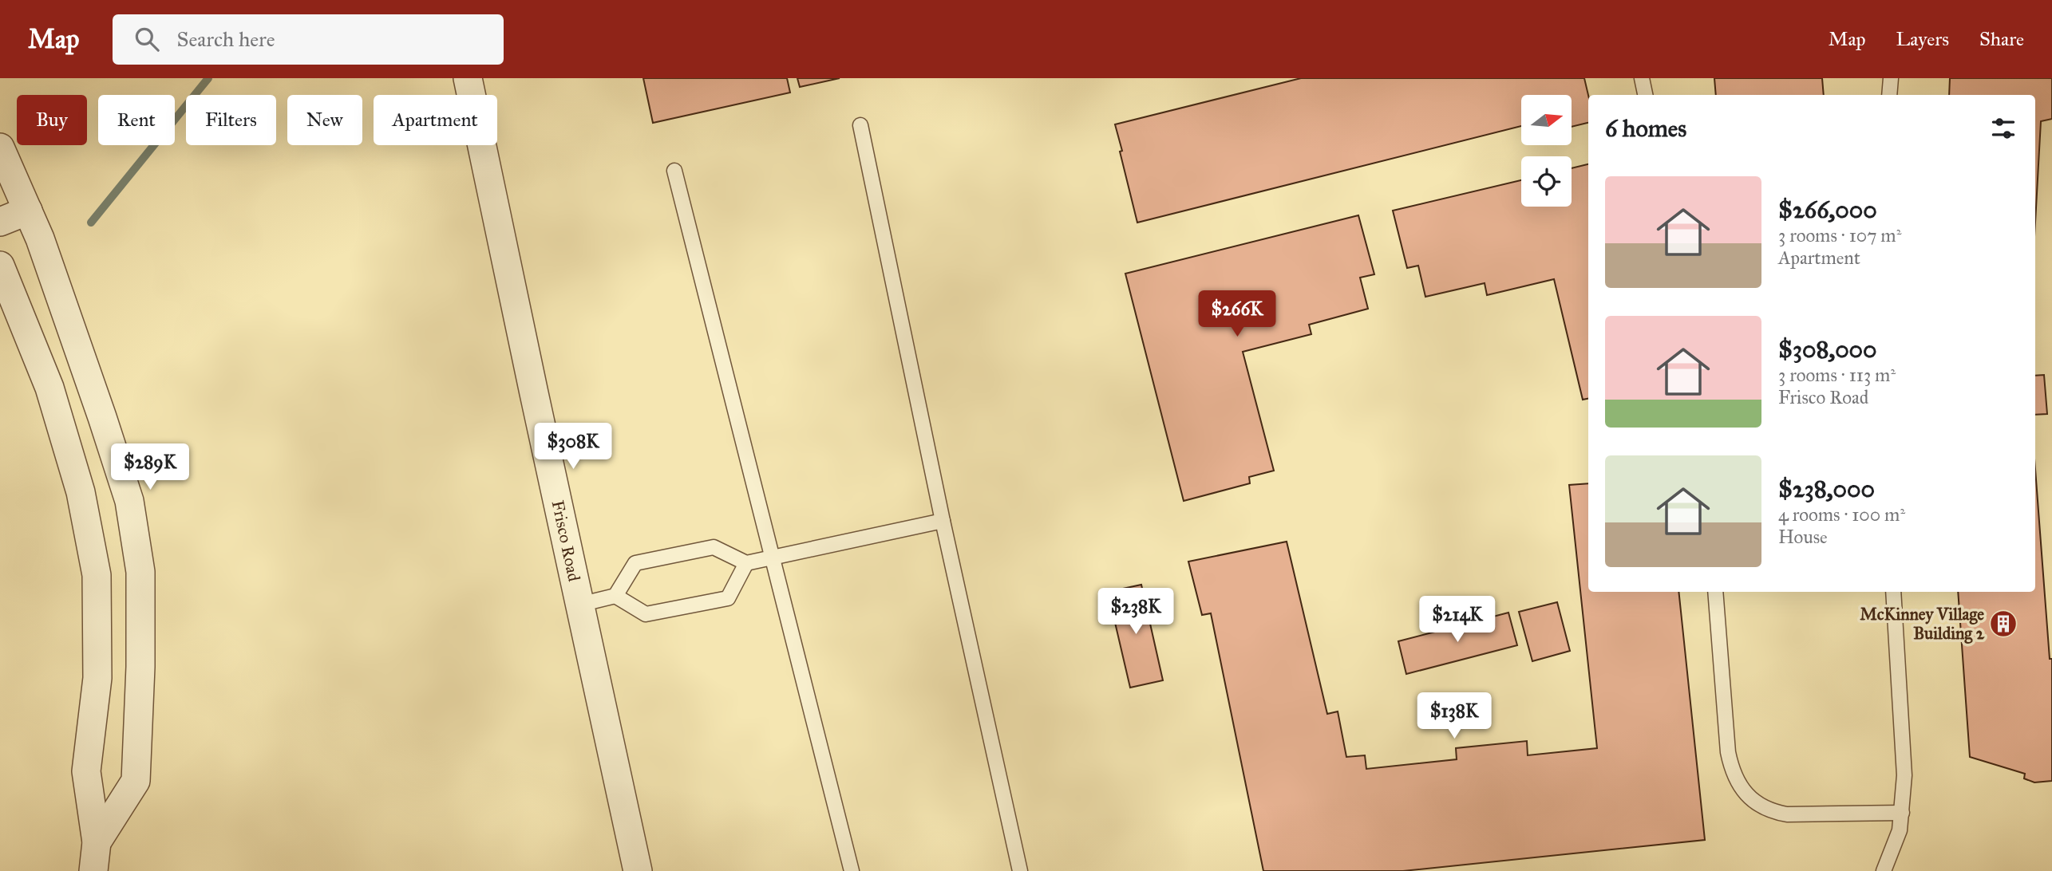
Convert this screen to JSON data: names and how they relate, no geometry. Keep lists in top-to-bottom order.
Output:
{
  "streets": {
    "street": ["Frisco Road"]
  },
  "places": {
    "building": ["McKinney Village Building 2"]
  },
  "north": "right",
  "page": {
    "header": "Map",
    "search": "Search here",
    "nav": ["Map", "Layers", "Share"],
    "chip": [
      "Buy",
      "Rent",
      "Filters",
      "New",
      "Apartment"
    ],
    "heading": "6 homes",
    "list": [
      {
        "name": "$266,000",
        "note": "3 rooms · 107 m² · Apartment"
      },
      {
        "name": "$308,000",
        "note": "3 rooms · 113 m² · Frisco Road"
      },
      {
        "name": "$238,000",
        "note": "4 rooms · 100 m² · House"
      }
    ],
    "price": [
      "$266K",
      "$308K",
      "$289K",
      "$238K",
      "$214K",
      "$138K"
    ]
  }
}
